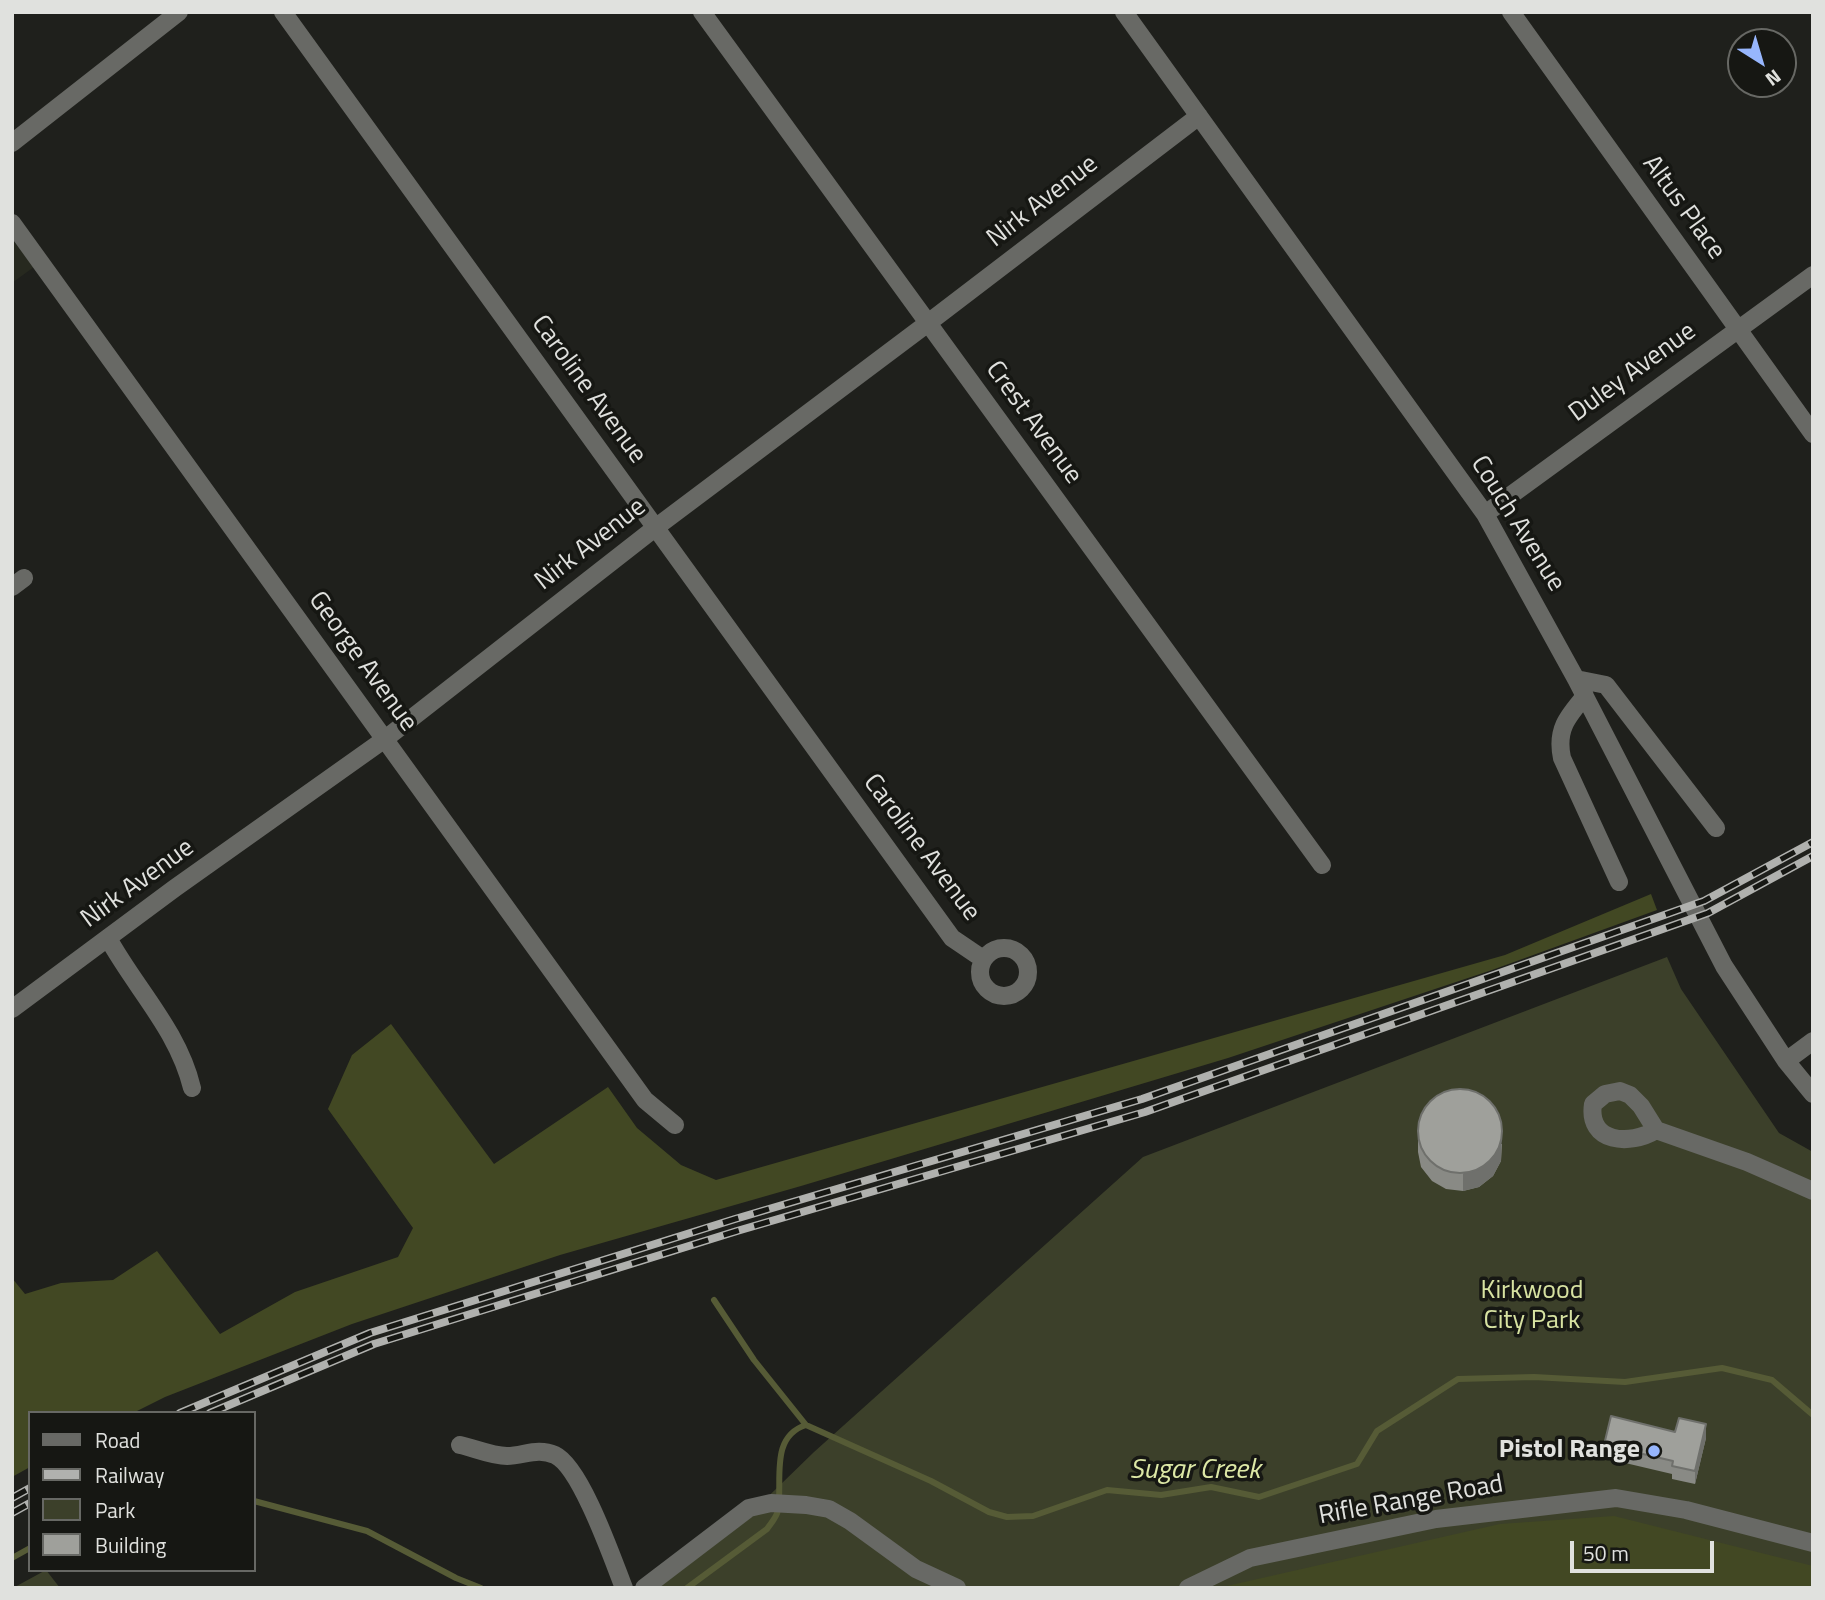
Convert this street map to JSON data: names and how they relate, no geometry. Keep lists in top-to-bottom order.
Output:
{
  "streets": {
    "street": [
      "Nirk Avenue",
      "Altus Place",
      "Duley Avenue",
      "Caroline Avenue",
      "Crest Avenue",
      "Couch Avenue",
      "George Avenue",
      "Rifle Range Road"
    ]
  },
  "crossings": [
    ["Nirk Avenue", "Caroline Avenue"],
    ["Nirk Avenue", "Crest Avenue"],
    ["Nirk Avenue", "Couch Avenue"],
    ["Nirk Avenue", "George Avenue"],
    ["Altus Place", "Duley Avenue"],
    ["Duley Avenue", "Couch Avenue"]
  ],
  "water": ["Sugar Creek"],
  "parks": ["Kirkwood City Park"],
  "places": ["Pistol Range"],
  "legend": [
    "Road",
    "Railway",
    "Park",
    "Building"
  ],
  "scale_bar": "50 m",
  "north": "bottom right"
}
